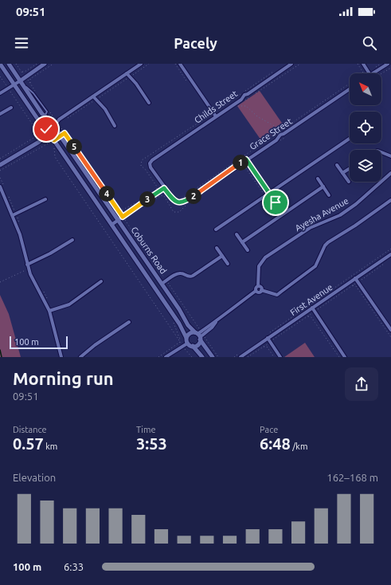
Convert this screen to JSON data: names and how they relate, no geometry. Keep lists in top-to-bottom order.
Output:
{
  "streets": {
    "street": [
      "Childs Street",
      "Grace Street",
      "Ayesha Avenue",
      "Coburns Road",
      "First Avenue"
    ]
  },
  "crossings": [
    ["Ayesha Avenue", "Coburns Road"]
  ],
  "scale_bar": "100 m",
  "north": "top left",
  "page": {
    "status": "09:51",
    "header": "Pacely",
    "pins": [
      "5",
      "1",
      "4",
      "2",
      "3"
    ],
    "scale": "100 m",
    "heading": ["Morning run", "09:51"],
    "stats": [
      ["Distance", "0.57 km"],
      ["Time", "3:53"],
      ["Pace", "6:48 /km"]
    ],
    "chart": ["Elevation", "162–168 m"],
    "list": [
      {
        "name": "100 m",
        "note": "6:33"
      }
    ]
  }
}
